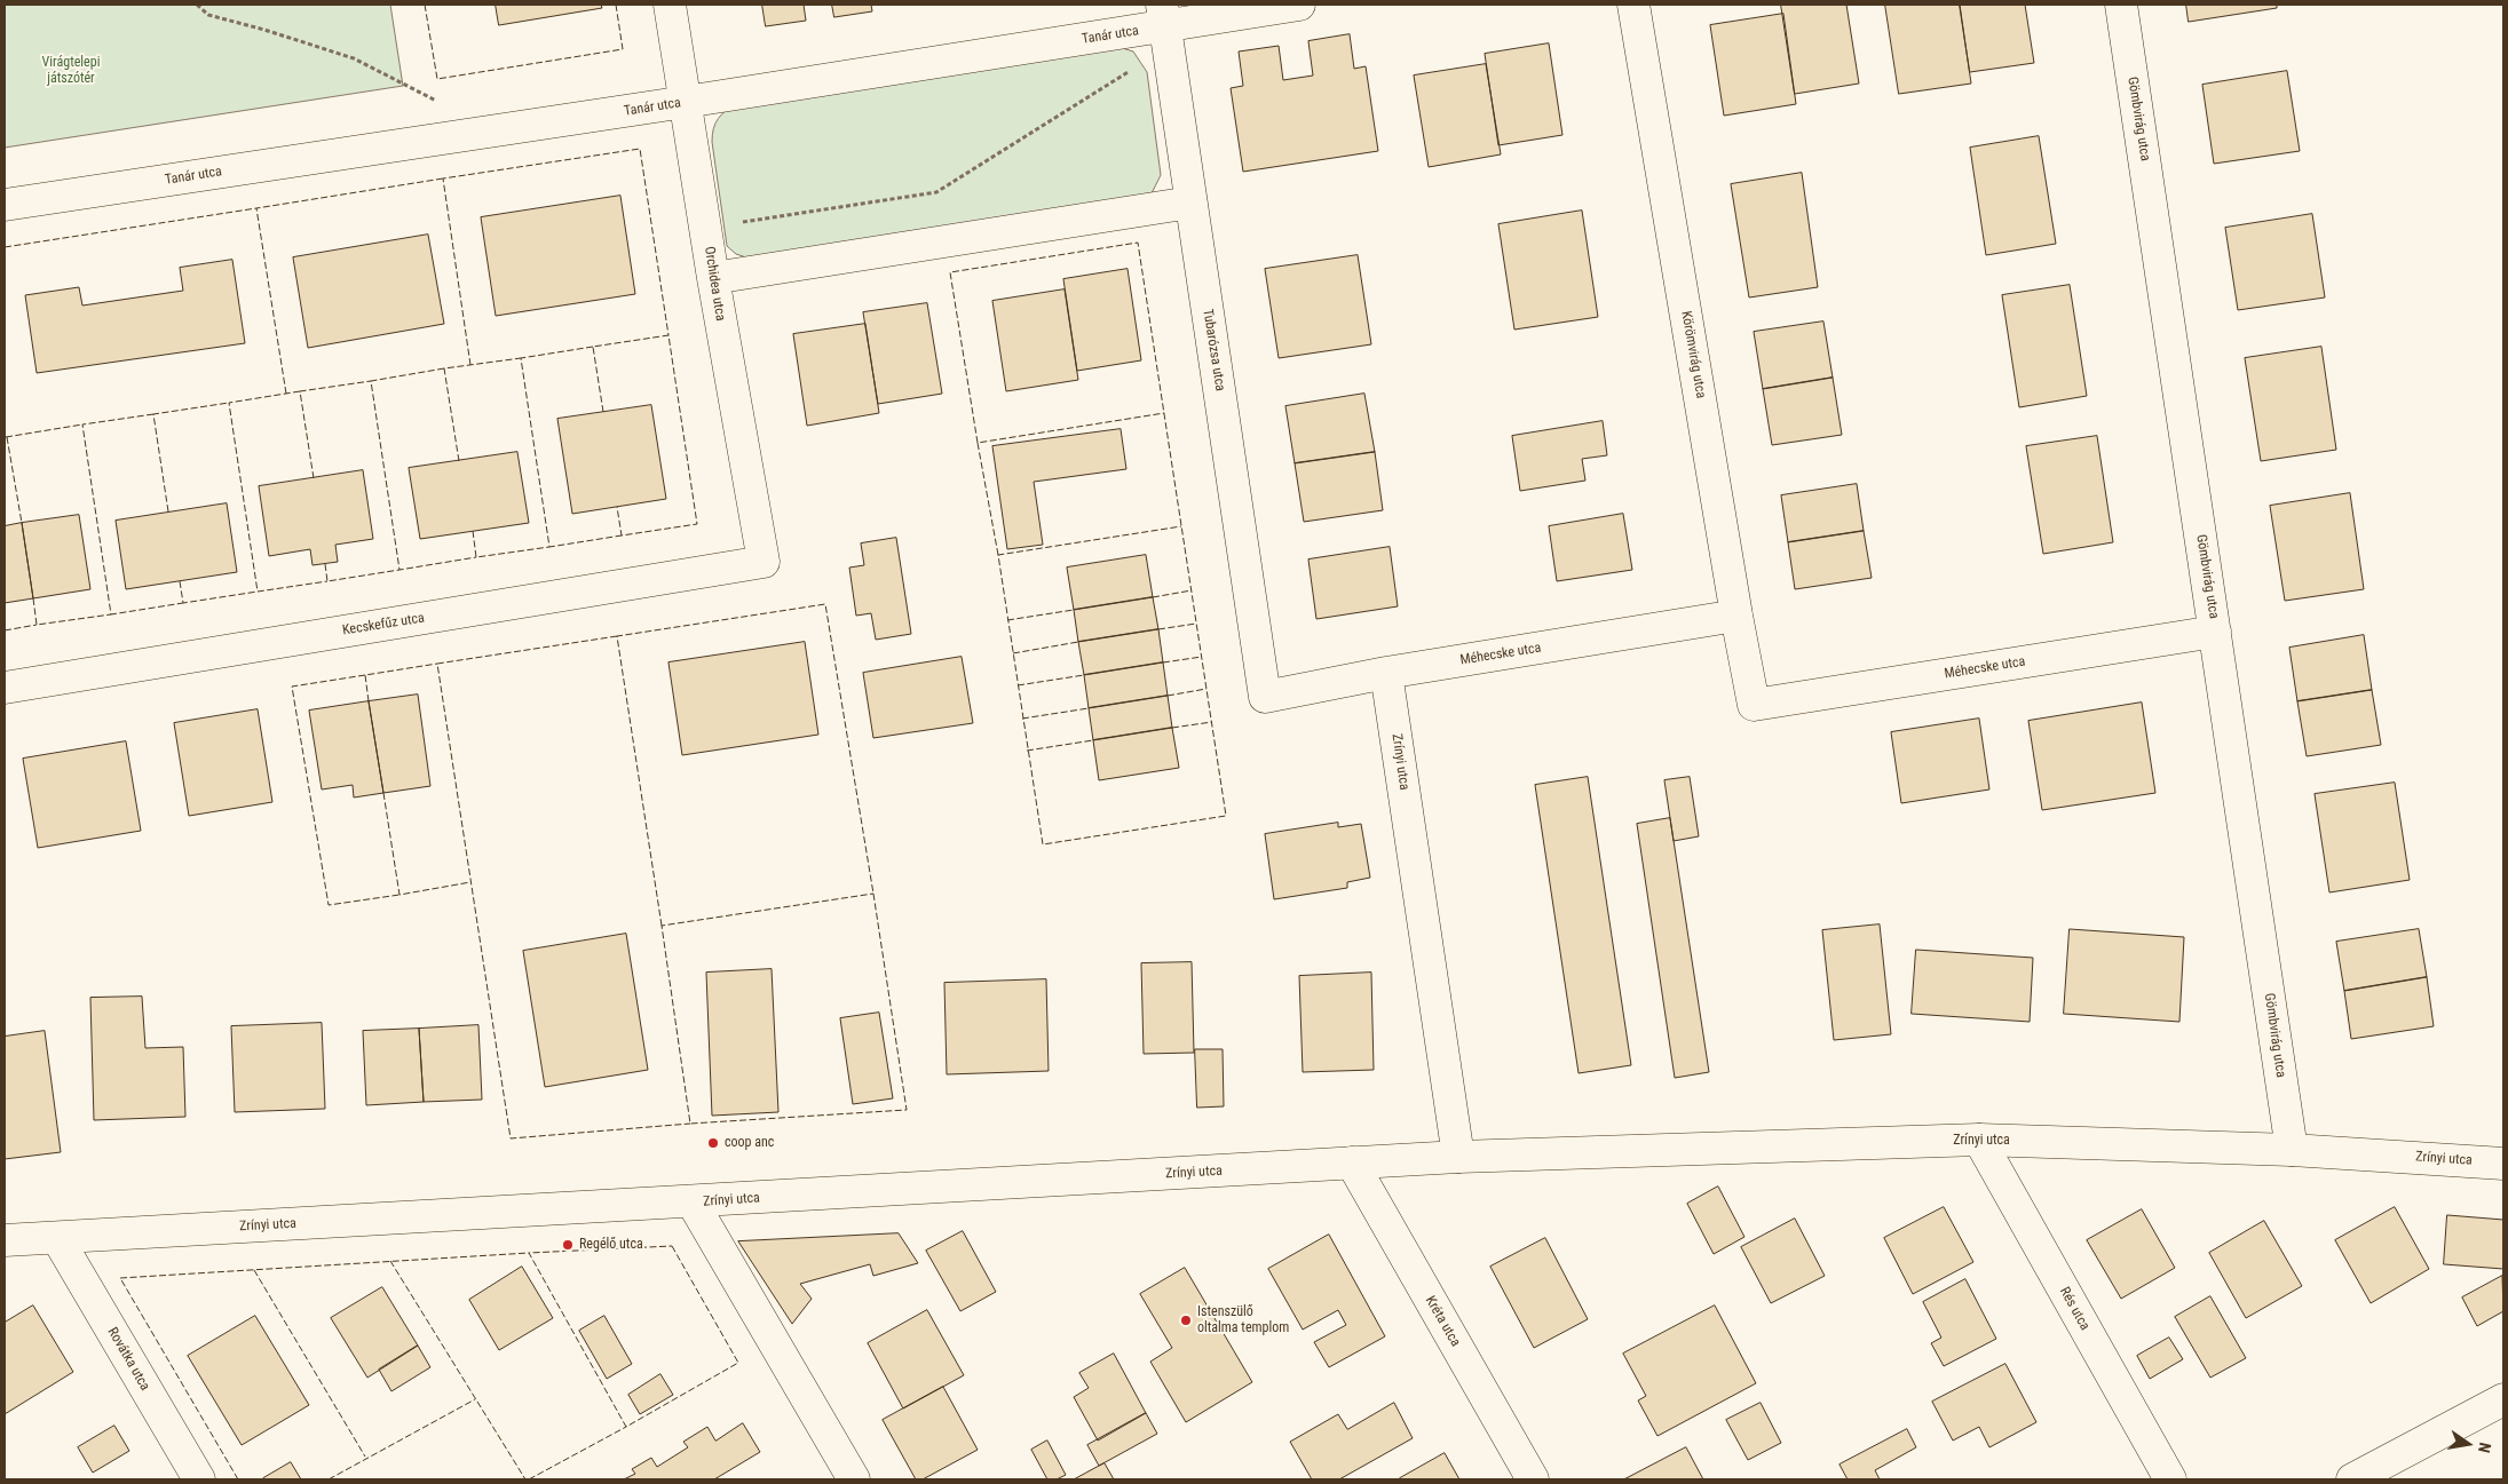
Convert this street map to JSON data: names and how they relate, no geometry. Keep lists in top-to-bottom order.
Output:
{
  "streets": {
    "street": [
      "Tanár utca",
      "Gömbvirág utca",
      "Orchidea utca",
      "Tubarózsa utca",
      "Körömvirág utca",
      "Kecskefűz utca",
      "Méhecske utca",
      "Zrínyi utca",
      "Rés utca",
      "Kréta utca",
      "Rovátka utca"
    ]
  },
  "crossings": [
    ["Tanár utca", "Orchidea utca"],
    ["Tanár utca", "Tubarózsa utca"],
    ["Gömbvirág utca", "Méhecske utca"],
    ["Gömbvirág utca", "Zrínyi utca"],
    ["Orchidea utca", "Kecskefűz utca"],
    ["Tubarózsa utca", "Méhecske utca"],
    ["Körömvirág utca", "Méhecske utca"],
    ["Méhecske utca", "Zrínyi utca"],
    ["Zrínyi utca", "Rés utca"],
    ["Zrínyi utca", "Kréta utca"],
    ["Zrínyi utca", "Rovátka utca"]
  ],
  "parks": ["Virágtelepi játszótér"],
  "places": ["coop anc", "Regélő utca", "Istenszülő oltalma templom"],
  "north": "right"
}
